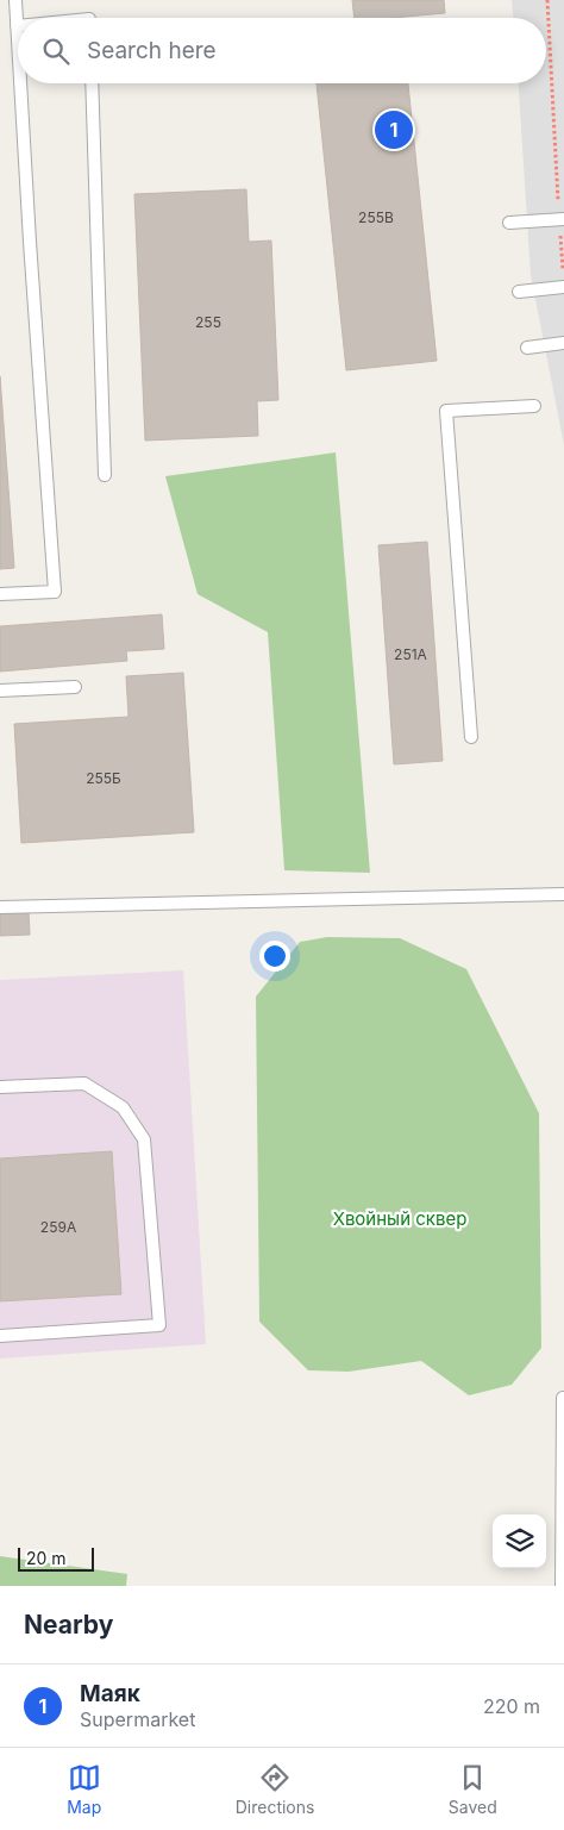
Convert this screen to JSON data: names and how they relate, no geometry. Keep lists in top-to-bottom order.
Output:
{
  "parks": ["Хвойный сквер"],
  "house_numbers": [
    "255В",
    "255",
    "251А",
    "255Б",
    "259А"
  ],
  "scale_bar": "20 m",
  "page": {
    "search": "Search here",
    "pins": "1",
    "scale": "20 m",
    "heading": "Nearby",
    "list": [
      {
        "mark": "1",
        "name": "Маяк",
        "note": "Supermarket",
        "value": "220 m"
      }
    ],
    "nav": ["Map", "Directions", "Saved"]
  }
}
